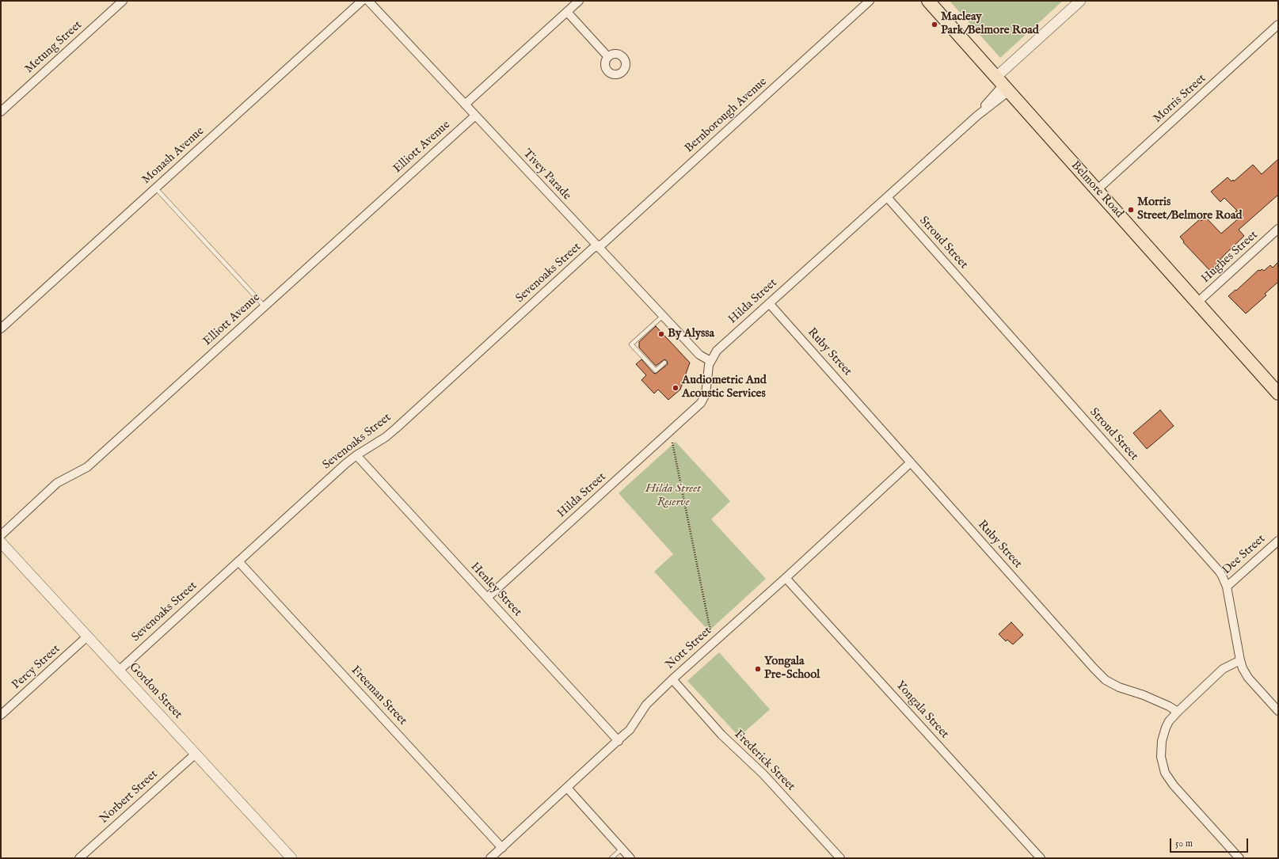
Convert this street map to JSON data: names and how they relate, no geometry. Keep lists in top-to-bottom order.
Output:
{
  "streets": {
    "main road": ["Belmore Road"],
    "street": [
      "Metung Street",
      "Morris Street",
      "Bernborough Avenue",
      "Elliott Avenue",
      "Monash Avenue",
      "Tivey Parade",
      "Stroud Street",
      "Hughes Street",
      "Sevenoaks Street",
      "Hilda Street",
      "Ruby Street",
      "Dee Street",
      "Henley Street",
      "Nott Street",
      "Percy Street",
      "Gordon Street",
      "Freeman Street",
      "Yongala Street",
      "Frederick Street",
      "Norbert Street"
    ]
  },
  "crossings": [
    ["Morris Street", "Belmore Road"],
    ["Bernborough Avenue", "Tivey Parade"],
    ["Bernborough Avenue", "Sevenoaks Street"],
    ["Elliott Avenue", "Tivey Parade"],
    ["Tivey Parade", "Sevenoaks Street"],
    ["Tivey Parade", "Hilda Street"],
    ["Belmore Road", "Hughes Street"],
    ["Belmore Road", "Hilda Street"],
    ["Stroud Street", "Hilda Street"],
    ["Stroud Street", "Dee Street"],
    ["Sevenoaks Street", "Henley Street"],
    ["Sevenoaks Street", "Gordon Street"],
    ["Sevenoaks Street", "Freeman Street"],
    ["Hilda Street", "Ruby Street"],
    ["Hilda Street", "Henley Street"],
    ["Ruby Street", "Nott Street"],
    ["Henley Street", "Nott Street"],
    ["Nott Street", "Freeman Street"],
    ["Nott Street", "Yongala Street"],
    ["Nott Street", "Frederick Street"],
    ["Percy Street", "Gordon Street"],
    ["Gordon Street", "Norbert Street"]
  ],
  "parks": ["Hilda Street Reserve"],
  "places": [
    "Macleay Park/Belmore Road",
    "Morris Street/Belmore Road",
    "By Alyssa",
    "Audiometric And Acoustic Services",
    "Yongala Pre-School"
  ],
  "scale_bar": "50 m"
}
